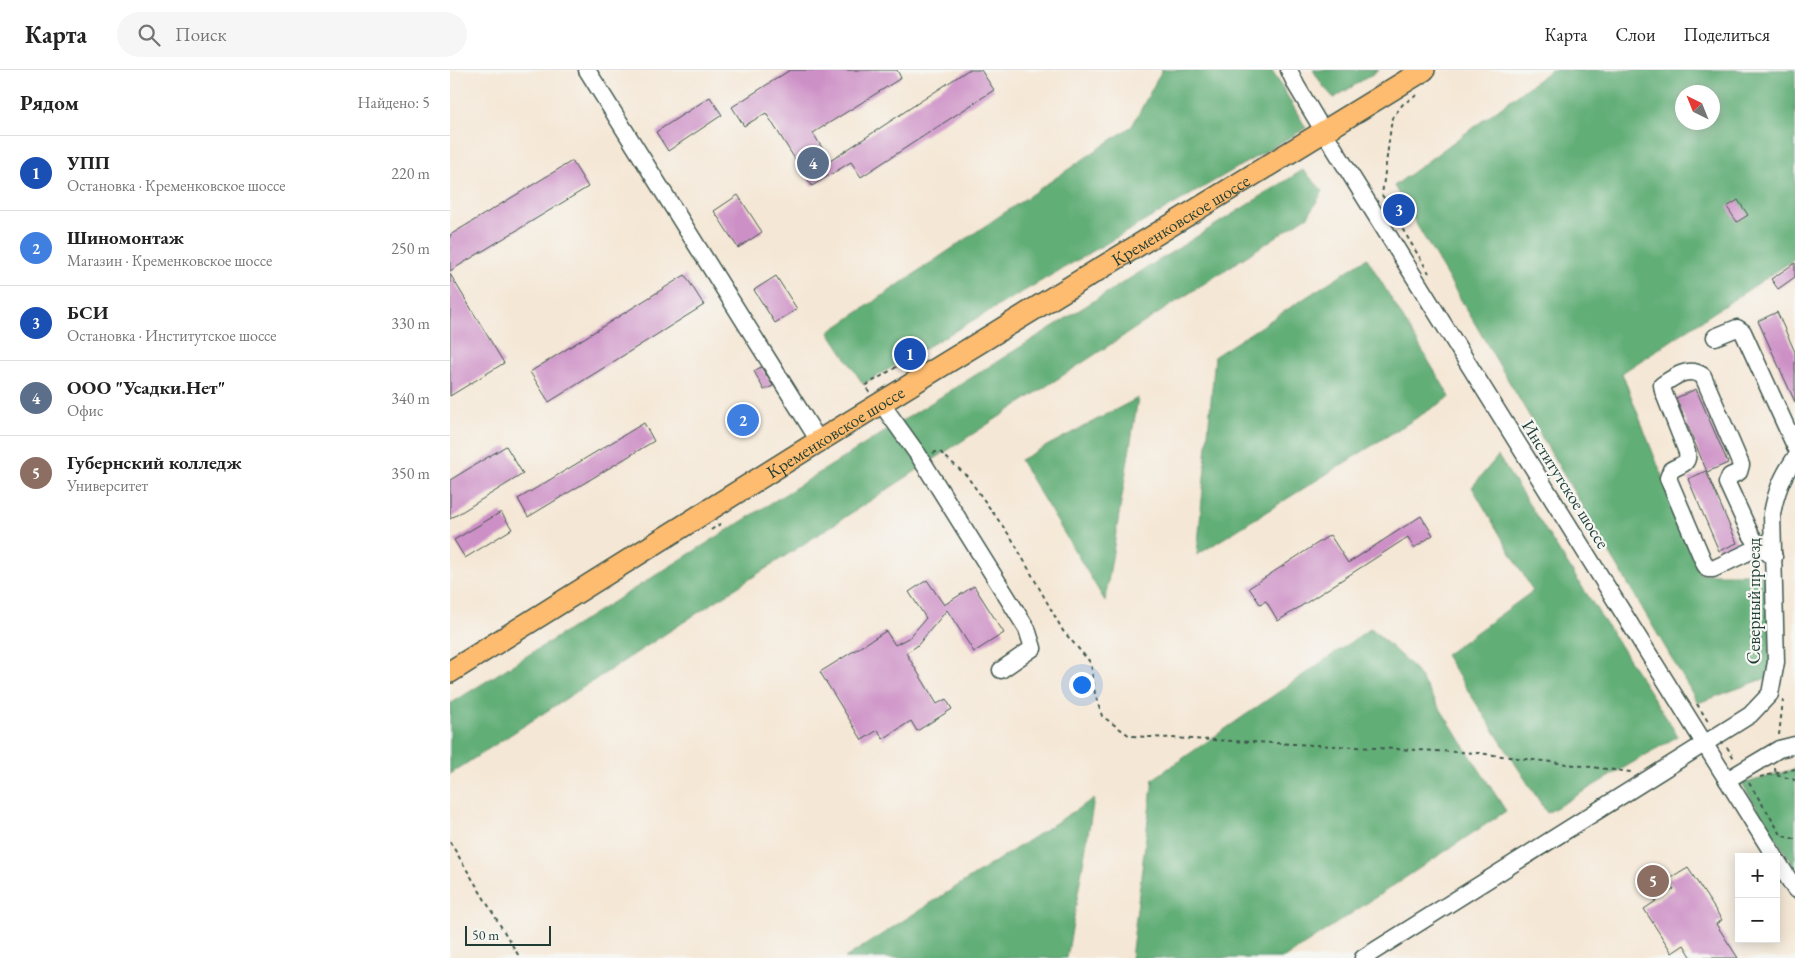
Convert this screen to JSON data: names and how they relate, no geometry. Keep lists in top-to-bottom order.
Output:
{
  "streets": {
    "main road": ["Кременковское шоссе"],
    "street": ["Институтское шоссе", "Северный проезд"]
  },
  "crossings": [
    ["Кременковское шоссе", "Институтское шоссе"],
    ["Институтское шоссе", "Северный проезд"]
  ],
  "scale_bar": "50 m",
  "north": "top left",
  "page": {
    "header": "Карта",
    "search": "Поиск",
    "nav": ["Карта", "Слои", "Поделиться"],
    "heading": ["Рядом", "Найдено: 5"],
    "list": [
      {
        "mark": "1",
        "name": "УПП",
        "note": "Остановка · Кременковское шоссе",
        "value": "220 m"
      },
      {
        "mark": "2",
        "name": "Шиномонтаж",
        "note": "Магазин · Кременковское шоссе",
        "value": "250 m"
      },
      {
        "mark": "3",
        "name": "БСИ",
        "note": "Остановка · Институтское шоссе",
        "value": "330 m"
      },
      {
        "mark": "4",
        "name": "ООО \"Усадки.Нет\"",
        "note": "Офис",
        "value": "340 m"
      },
      {
        "mark": "5",
        "name": "Губернский колледж",
        "note": "Университет",
        "value": "350 m"
      }
    ],
    "pins": [
      "4",
      "3",
      "1",
      "2",
      "5"
    ],
    "map_buttons": ["+", "−"],
    "scale": "50 m"
  }
}
